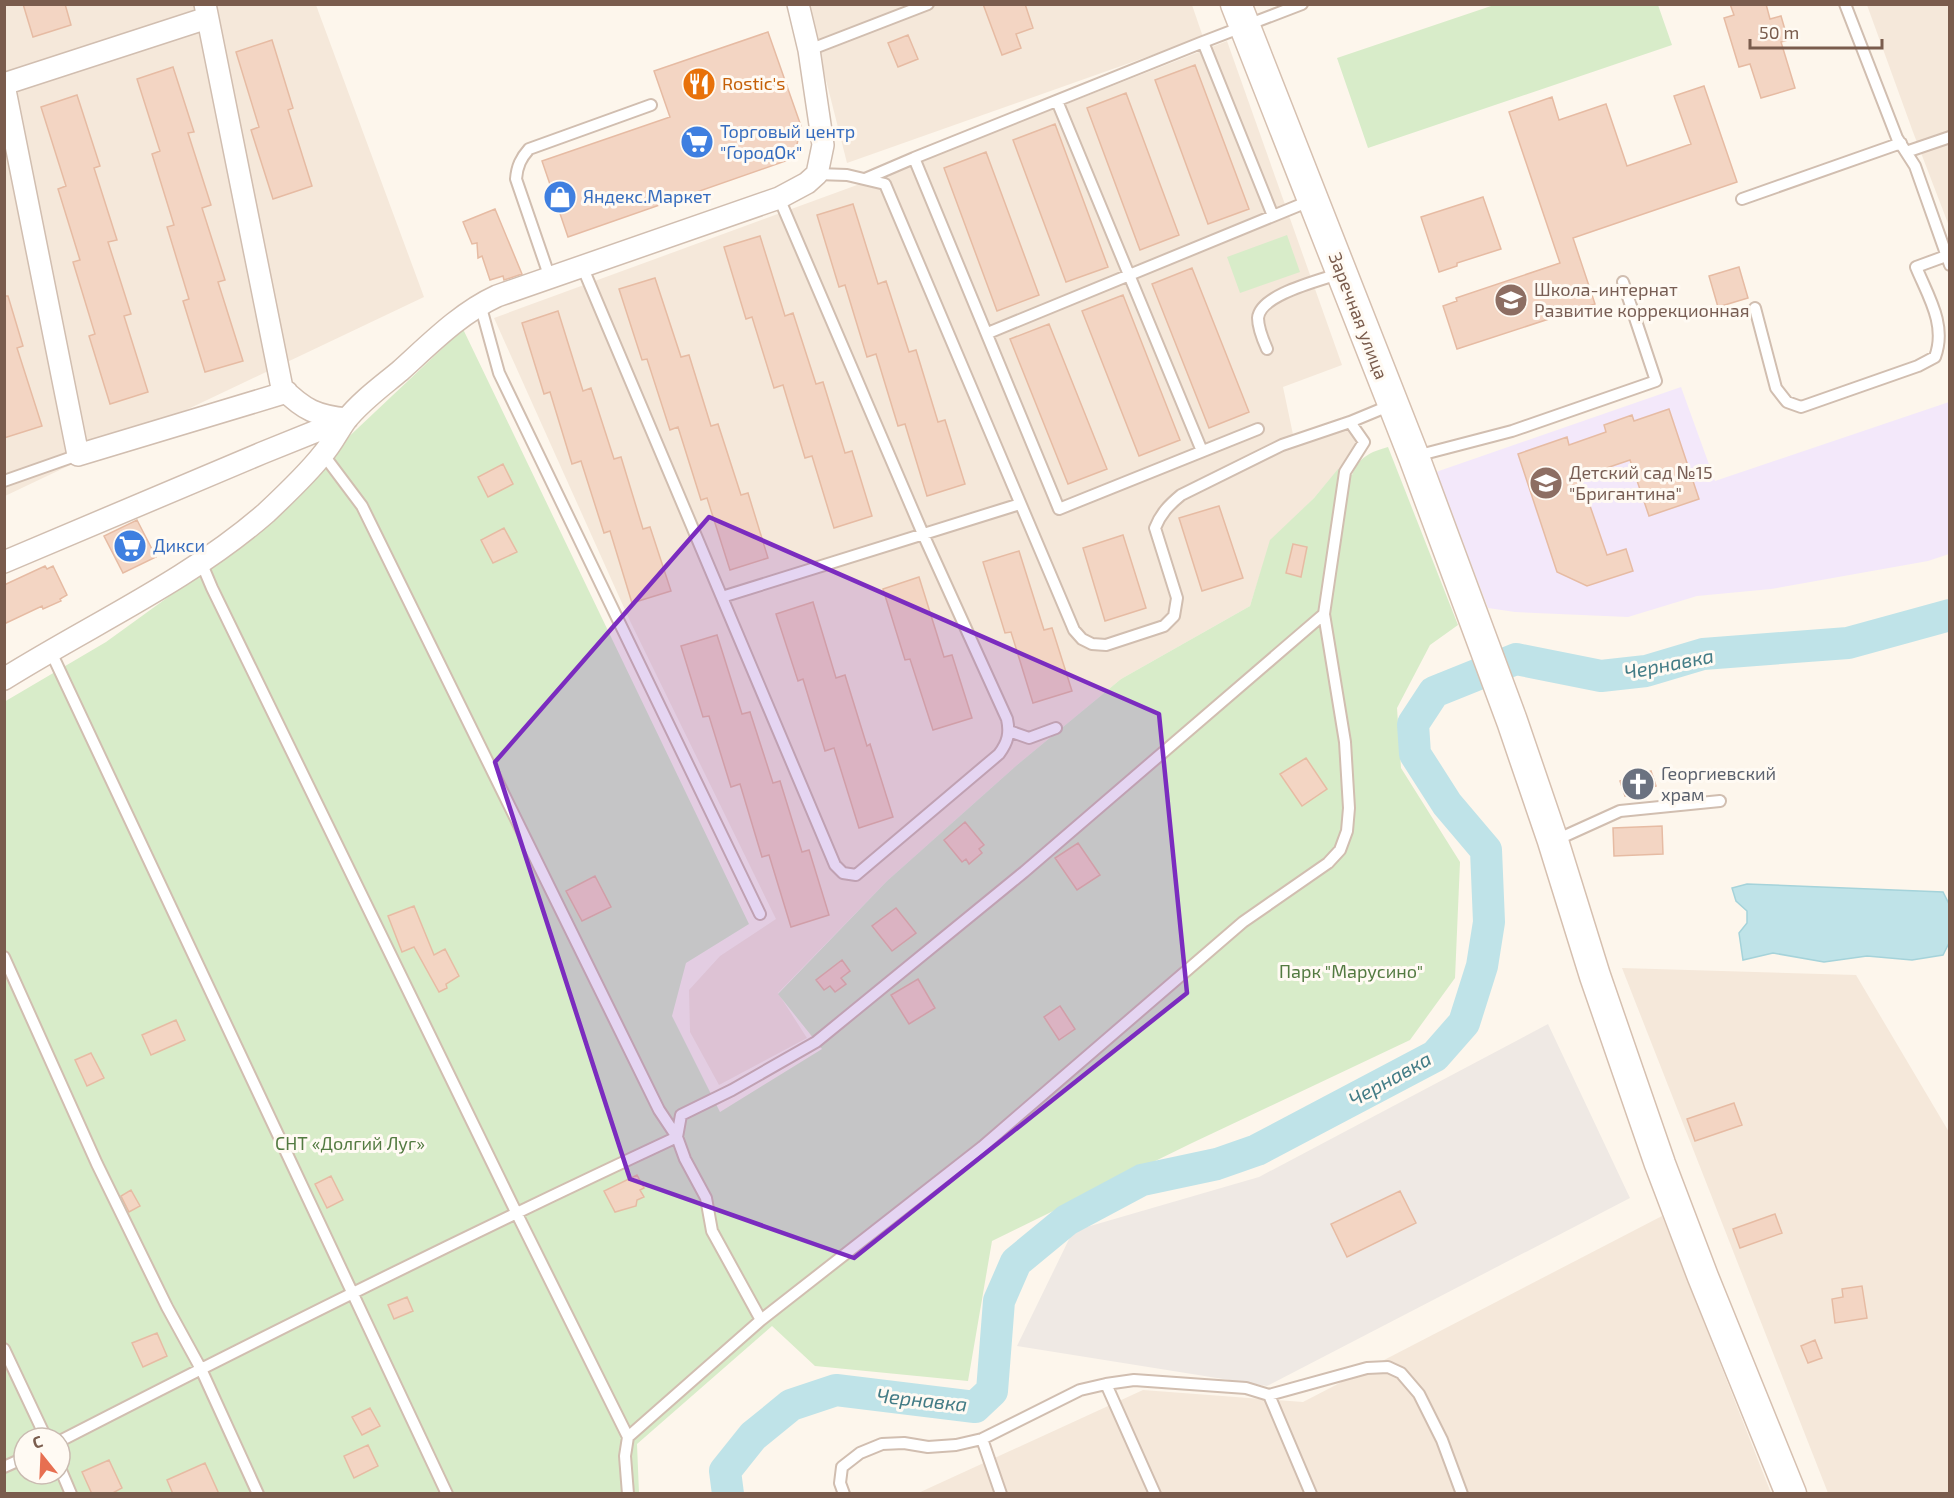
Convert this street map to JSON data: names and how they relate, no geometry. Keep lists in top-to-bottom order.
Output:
{
  "streets": {
    "street": ["Заречная улица"]
  },
  "water": ["Чернавка"],
  "parks": ["Парк \"Марусино\"", "СНТ «Долгий Луг»"],
  "places": {
    "restaurant": ["Rostic's"],
    "supermarket": ["Торговый центр \"ГородОк\"", "Дикси"],
    "shop": ["Яндекс.Маркет"],
    "school or university": ["Школа-интернат Развитие коррекционная", "Детский сад №15 \"Бригантина\""],
    "church": ["Георгиевский храм"]
  },
  "scale_bar": "50 m",
  "north": "top"
}
